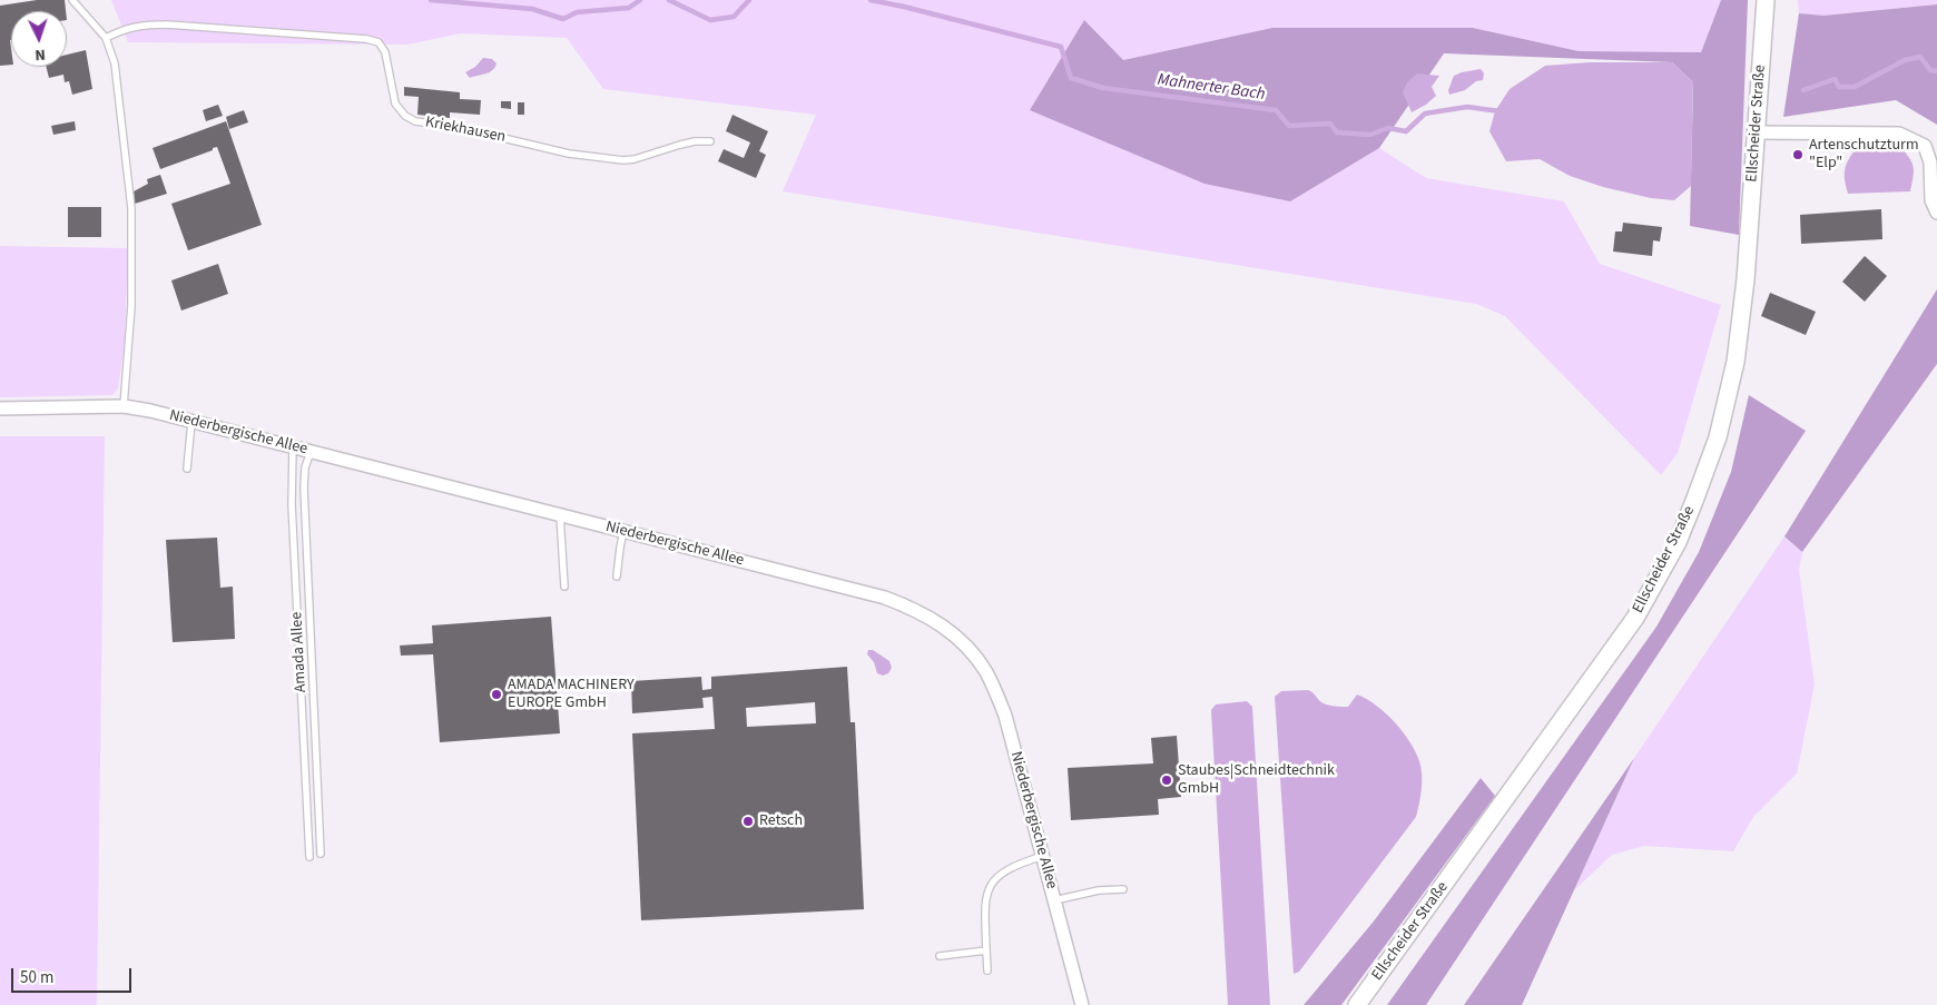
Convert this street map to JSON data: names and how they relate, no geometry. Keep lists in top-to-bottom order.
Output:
{
  "streets": {
    "street": ["Ellscheider Straße", "Niederbergische Allee"],
    "lane": ["Kriekhausen", "Amada Allee"]
  },
  "crossings": [
    ["Niederbergische Allee", "Amada Allee"]
  ],
  "water": ["Mahnerter Bach"],
  "places": [
    "Artenschutzturm \"Elp\"",
    "AMADA MACHINERY EUROPE GmbH",
    "Staubes|Schneidtechnik GmbH",
    "Retsch"
  ],
  "scale_bar": "50 m",
  "north": "bottom"
}
